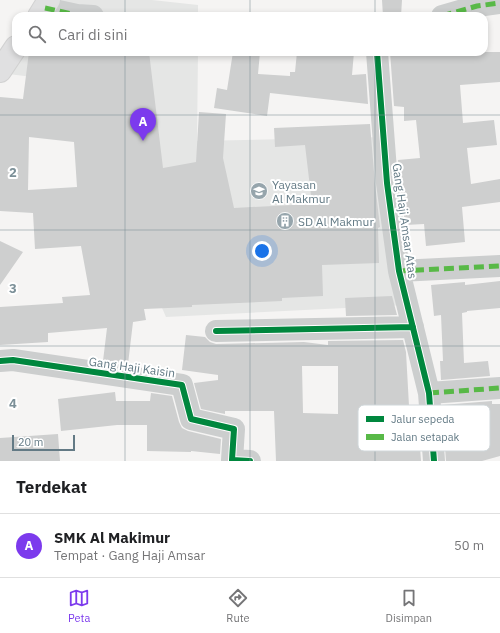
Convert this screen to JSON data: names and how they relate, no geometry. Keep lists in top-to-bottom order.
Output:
{
  "streets": {
    "street": ["Gang Haji Amsar Atas", "Gang Haji Kaisin"]
  },
  "places": {
    "school or university": ["Yayasan Al Makmur"],
    "building": ["SD Al Makmur"]
  },
  "legend": ["Jalur sepeda", "Jalan setapak"],
  "scale_bar": "20 m",
  "page": {
    "search": "Cari di sini",
    "pins": "A",
    "scale": "20 m",
    "heading": "Terdekat",
    "list": [
      {
        "mark": "A",
        "name": "SMK Al Makimur",
        "note": "Tempat · Gang Haji Amsar",
        "value": "50 m"
      }
    ],
    "nav": ["Peta", "Rute", "Disimpan"]
  },
  "grid": {
    "rows": ["2", "3", "4"]
  }
}
